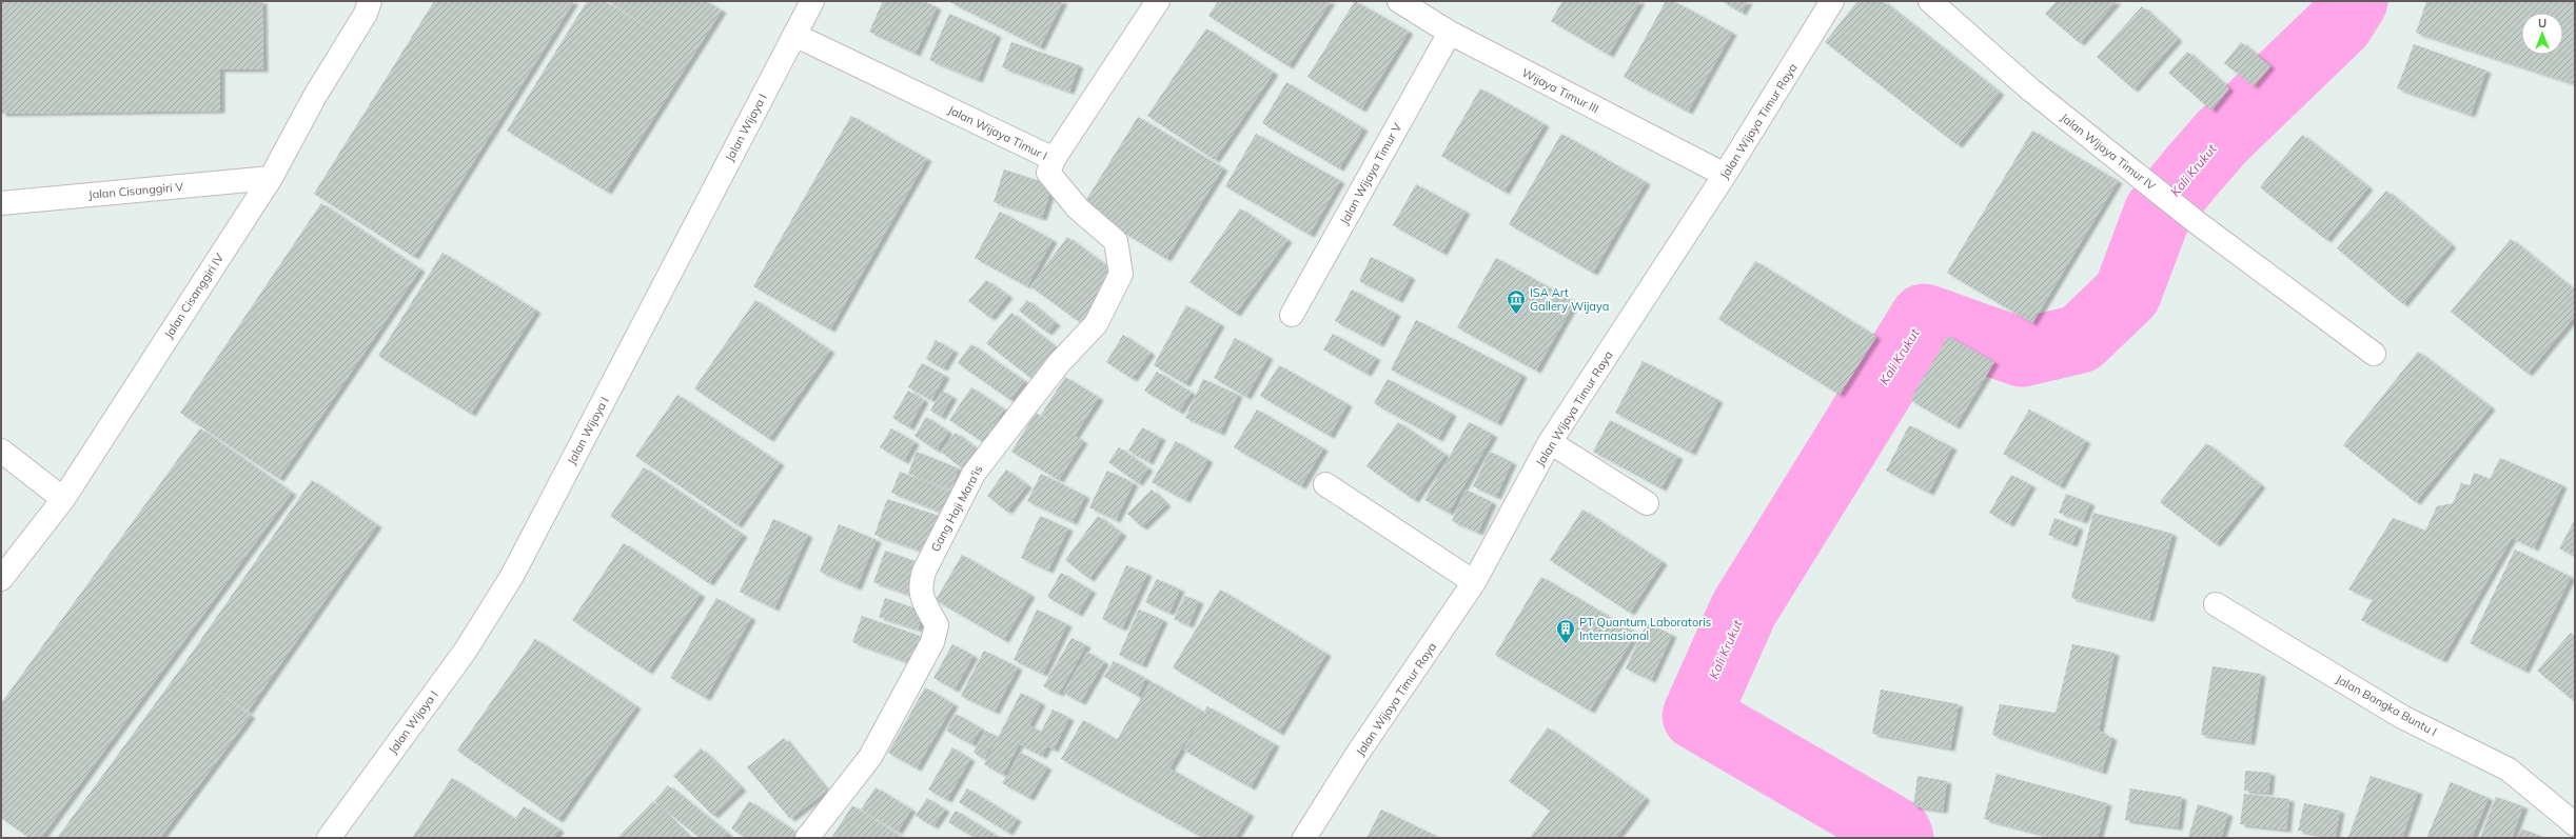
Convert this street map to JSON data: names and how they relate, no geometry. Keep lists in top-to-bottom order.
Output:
{
  "streets": {
    "street": [
      "Wijaya Timur III",
      "Jalan Wijaya Timur Raya",
      "Jalan Wijaya I",
      "Jalan Wijaya Timur I",
      "Jalan Wijaya Timur IV",
      "Jalan Wijaya Timur V",
      "Jalan Cisanggiri V",
      "Jalan Cisanggiri IV",
      "Gang Haji Mara'is",
      "Jalan Bangka Buntu I"
    ]
  },
  "crossings": [
    ["Wijaya Timur III", "Jalan Wijaya Timur Raya"],
    ["Wijaya Timur III", "Jalan Wijaya Timur V"],
    ["Jalan Wijaya I", "Jalan Wijaya Timur I"],
    ["Jalan Wijaya Timur I", "Gang Haji Mara'is"],
    ["Jalan Cisanggiri V", "Jalan Cisanggiri IV"]
  ],
  "water": ["Kali Krukut"],
  "places": {
    "museum": ["ISA Art Gallery Wijaya"],
    "building": ["PT Quantum Laboratoris Internasional"]
  },
  "north": "top"
}
